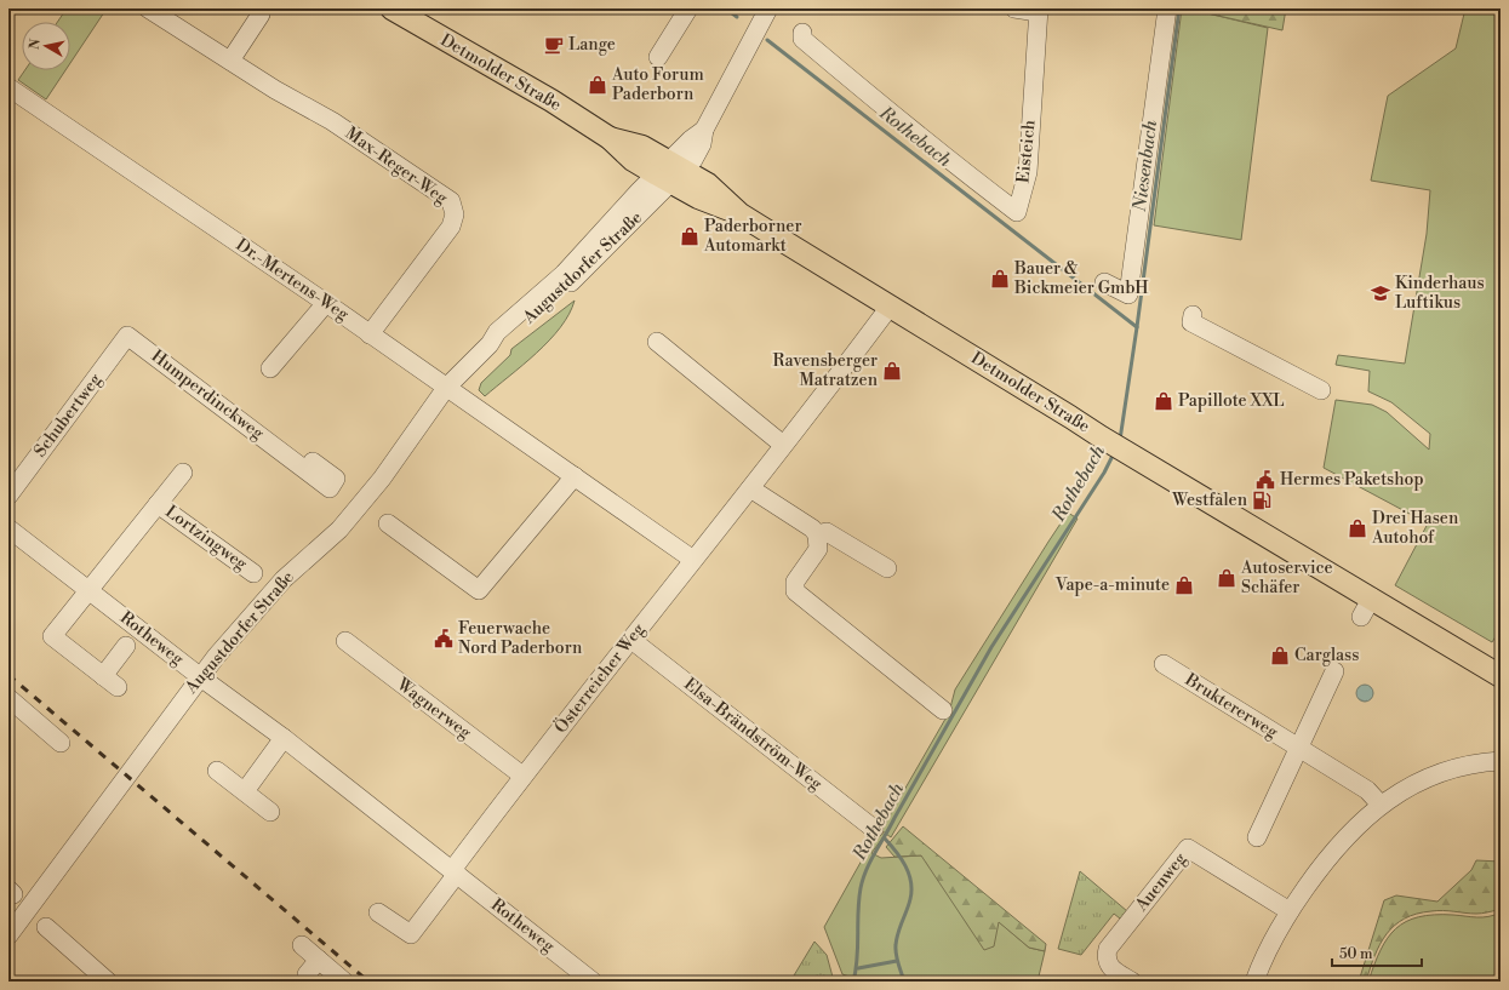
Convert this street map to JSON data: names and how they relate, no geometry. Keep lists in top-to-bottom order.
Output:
{
  "streets": {
    "main road": ["Detmolder Straße"],
    "street": [
      "Eisteich",
      "Max-Reger-Weg",
      "Augustdorfer Straße",
      "Dr.-Mertens-Weg",
      "Humperdinckweg",
      "Schubertweg",
      "Lortzingweg",
      "Rotheweg",
      "Österreicher Weg",
      "Bruktererweg",
      "Wagnerweg",
      "Elsa-Brändström-Weg",
      "Auenweg"
    ]
  },
  "crossings": [
    ["Detmolder Straße", "Augustdorfer Straße"],
    ["Detmolder Straße", "Österreicher Weg"],
    ["Max-Reger-Weg", "Dr.-Mertens-Weg"],
    ["Augustdorfer Straße", "Dr.-Mertens-Weg"],
    ["Augustdorfer Straße", "Rotheweg"],
    ["Dr.-Mertens-Weg", "Österreicher Weg"],
    ["Humperdinckweg", "Schubertweg"],
    ["Lortzingweg", "Rotheweg"],
    ["Rotheweg", "Österreicher Weg"],
    ["Österreicher Weg", "Wagnerweg"],
    ["Österreicher Weg", "Elsa-Brändström-Weg"]
  ],
  "water": ["Rothebach", "Niesenbach"],
  "places": {
    "cafe": ["Lange"],
    "shop": [
      "Auto Forum Paderborn",
      "Paderborner Automarkt",
      "Bauer & Bickmeier GmbH",
      "Ravensberger Matratzen",
      "Papillote XXL",
      "Drei Hasen Autohof",
      "Autoservice Schäfer",
      "Vape-a-minute",
      "Carglass"
    ],
    "school or university": ["Kinderhaus Luftikus"],
    "public building": ["Hermes Paketshop", "Feuerwache Nord Paderborn"],
    "fuel station": ["Westfalen"]
  },
  "scale_bar": "50 m",
  "north": "left"
}
